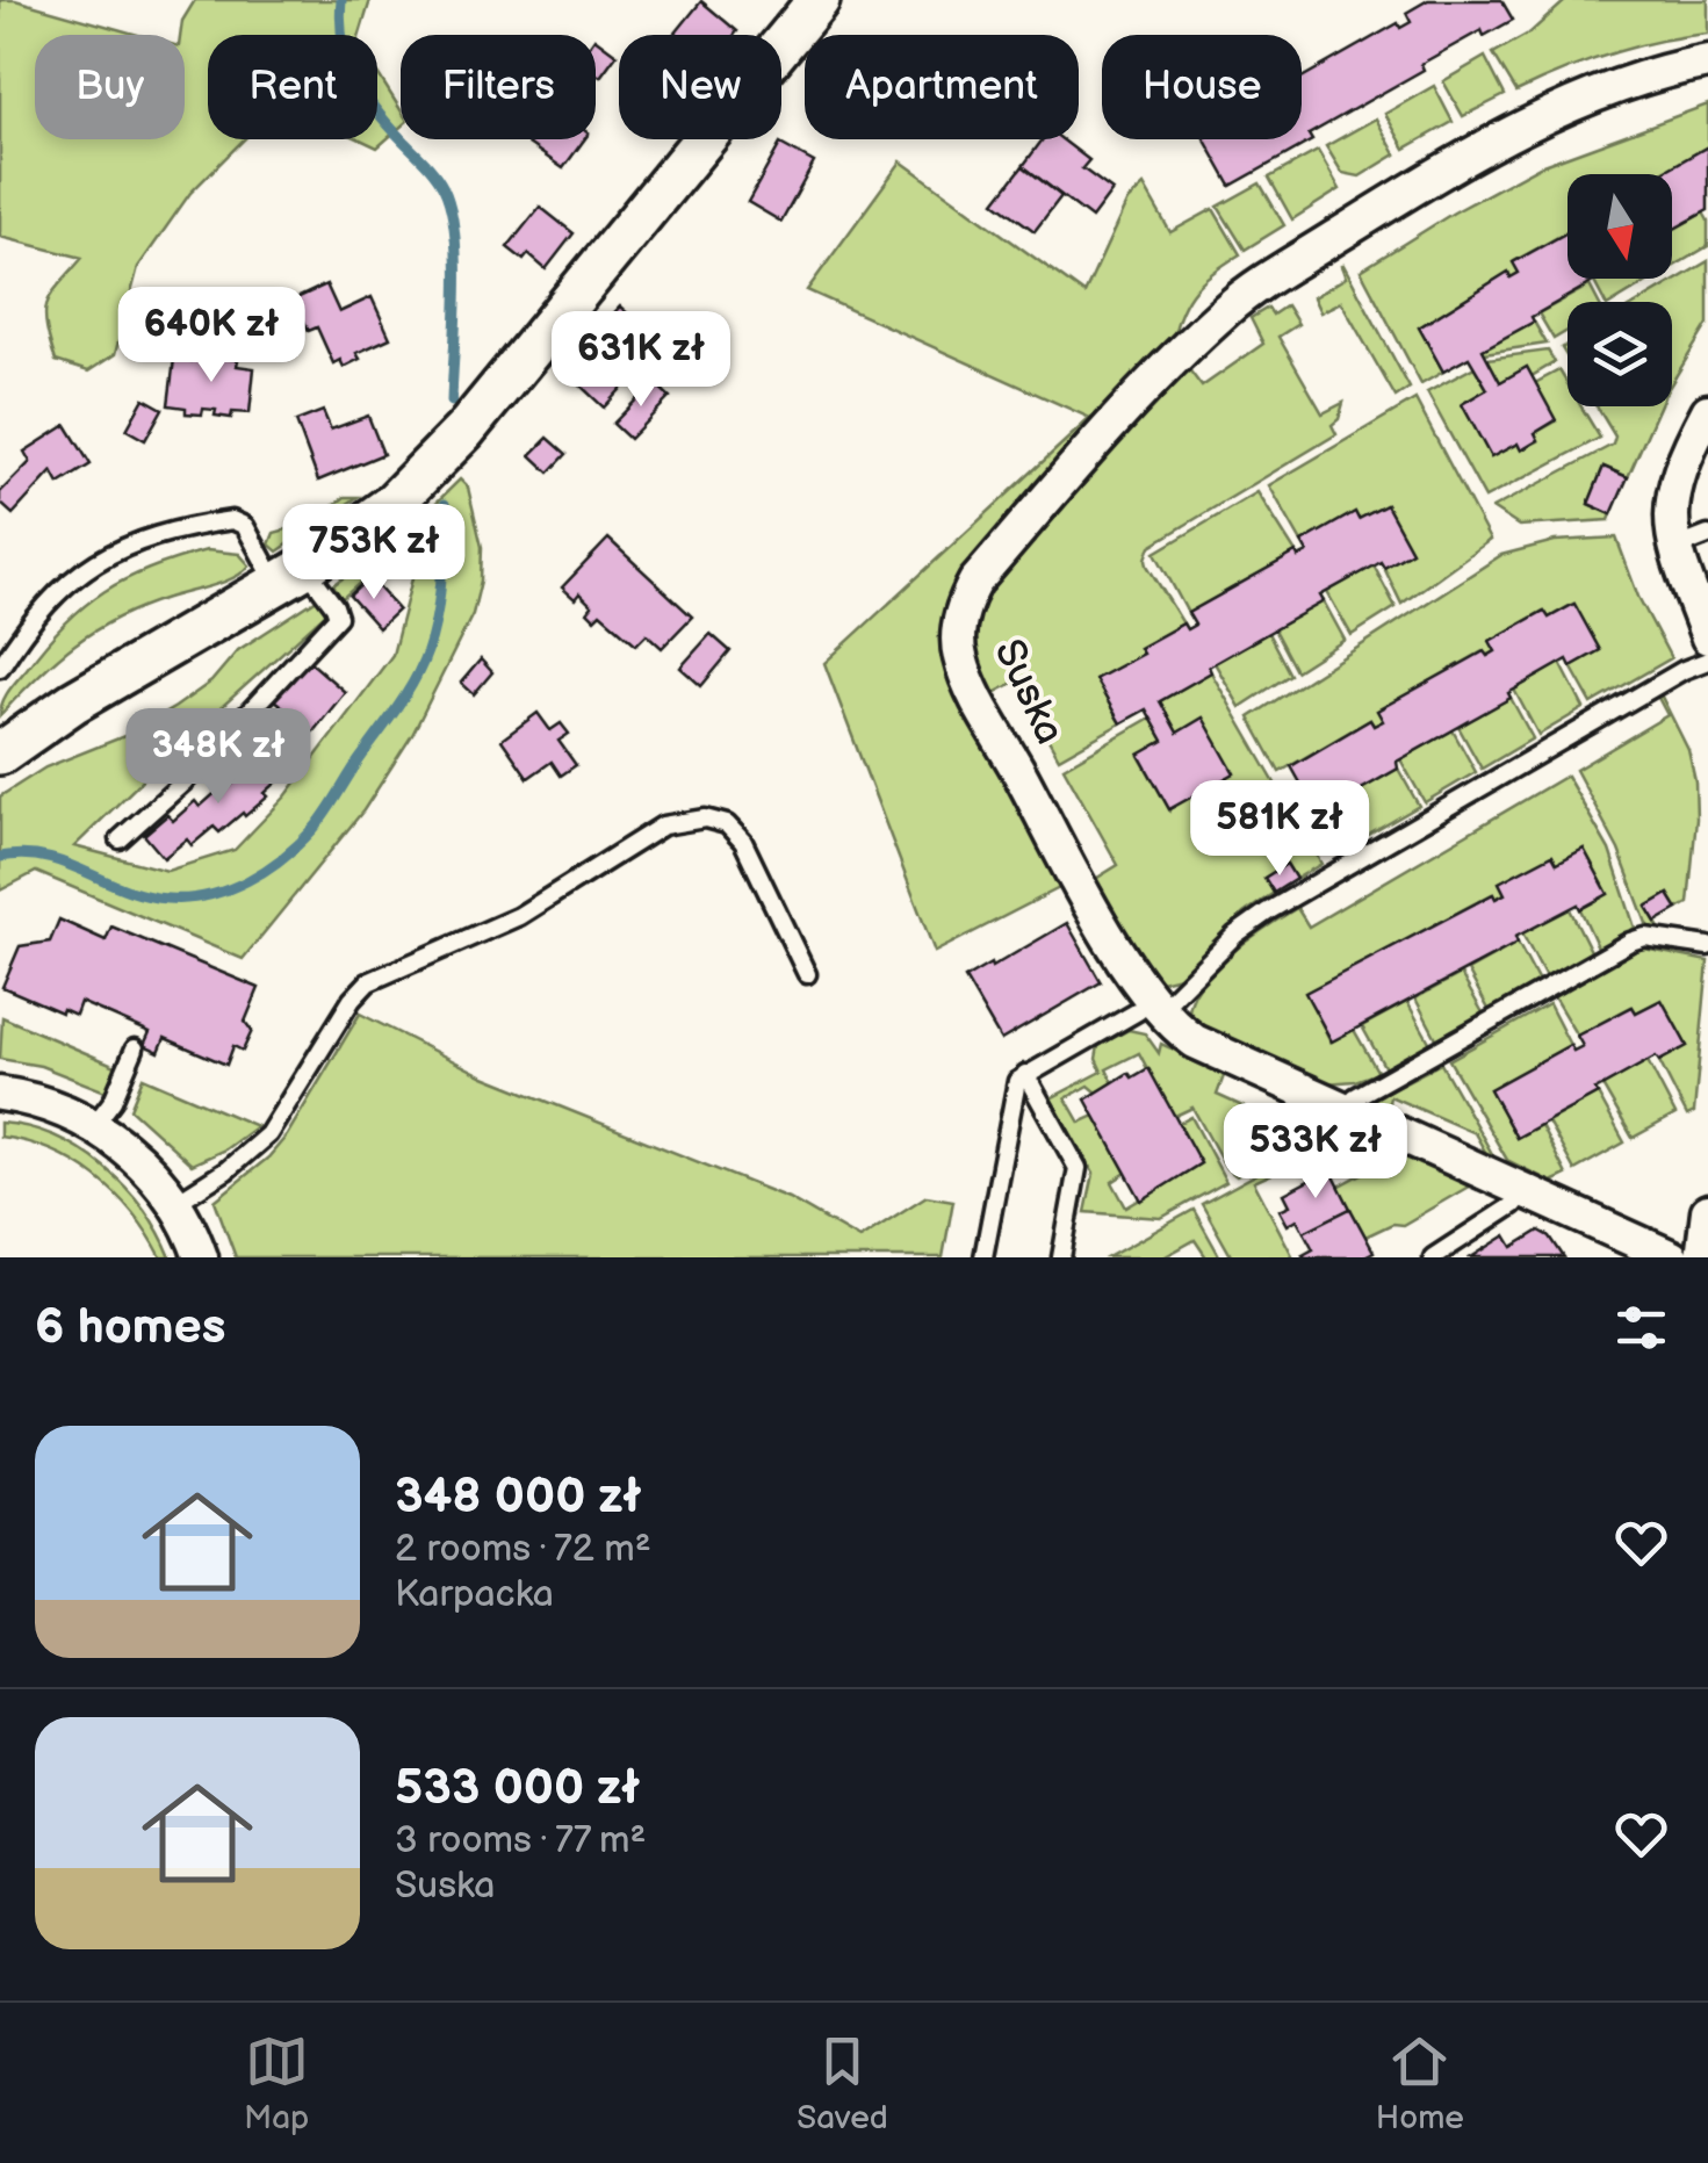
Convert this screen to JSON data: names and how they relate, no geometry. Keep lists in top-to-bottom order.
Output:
{
  "streets": {
    "street": ["Suska"]
  },
  "north": "bottom",
  "page": {
    "chip": [
      "Buy",
      "Rent",
      "Filters",
      "New",
      "Apartment",
      "House"
    ],
    "price": [
      "640K zł",
      "631K zł",
      "753K zł",
      "348K zł",
      "581K zł",
      "533K zł"
    ],
    "heading": "6 homes",
    "list": [
      {
        "name": "348 000 zł",
        "note": "2 rooms · 72 m² · Karpacka"
      },
      {
        "name": "533 000 zł",
        "note": "3 rooms · 77 m² · Suska"
      }
    ],
    "tabs": ["Map", "Saved", "Home"]
  }
}
